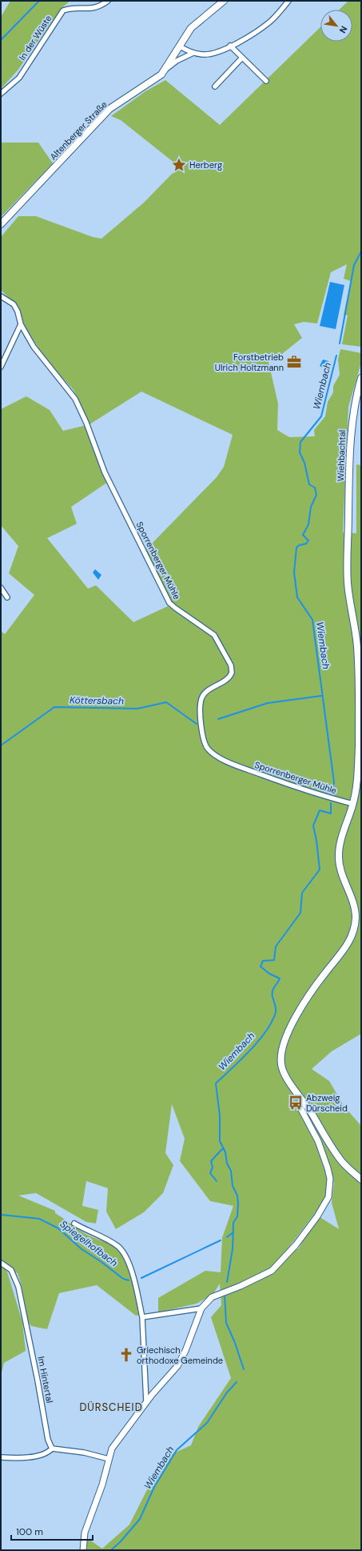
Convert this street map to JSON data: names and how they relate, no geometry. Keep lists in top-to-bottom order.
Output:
{
  "streets": {
    "main road": ["Altenberger Straße", "Wiehbachtal"],
    "street": ["In der Wüste", "Sporrenberger Mühle", "Im Hintertal"]
  },
  "crossings": [
    ["Wiehbachtal", "Sporrenberger Mühle"]
  ],
  "districts": ["DÜRSCHEID"],
  "water": ["Wiembach", "Köttersbach", "Spiegelhofbach"],
  "places": {
    "place": ["Herberg"],
    "office": ["Forstbetrieb Ulrich Holtzmann"],
    "bus stop": ["Abzweig Dürscheid"],
    "church": ["Griechisch orthodoxe Gemeinde"]
  },
  "scale_bar": "100 m",
  "north": "bottom right"
}
